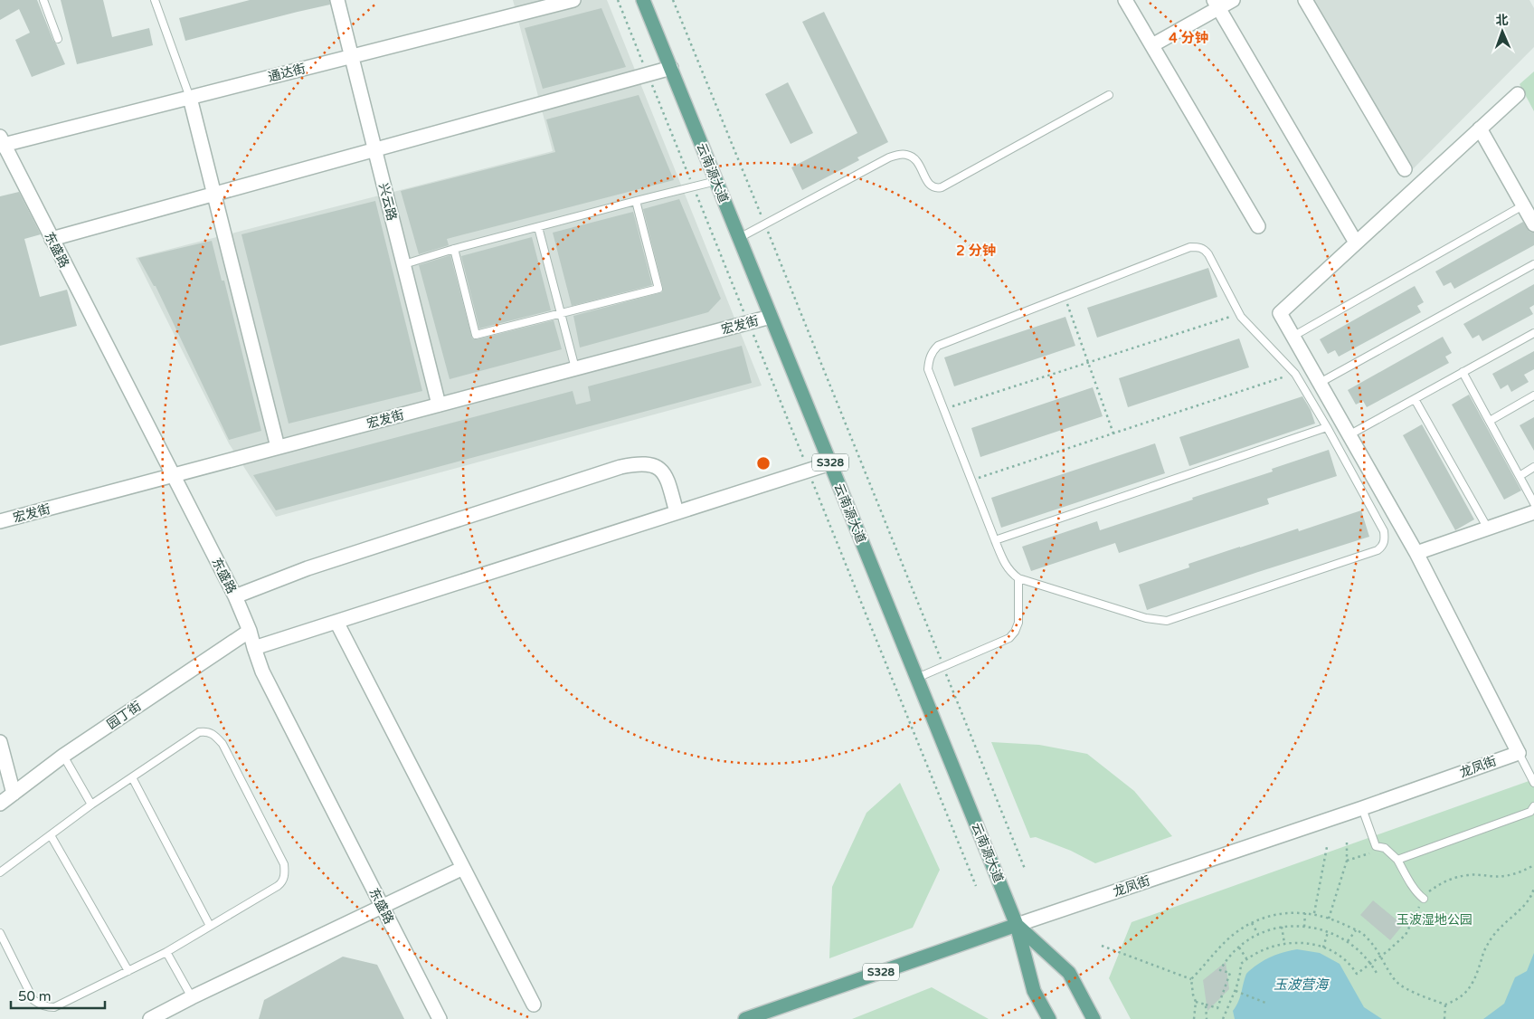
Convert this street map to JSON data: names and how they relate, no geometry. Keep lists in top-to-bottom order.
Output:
{
  "streets": {
    "main road": ["云南源大道", "S328", "龙凤街"],
    "street": [
      "通达街",
      "兴云路",
      "东盛路",
      "宏发街",
      "园丁街"
    ]
  },
  "crossings": [
    ["通达街", "兴云路"],
    ["通达街", "东盛路"],
    ["云南源大道", "宏发街"],
    ["云南源大道", "龙凤街"],
    ["兴云路", "宏发街"],
    ["东盛路", "宏发街"],
    ["东盛路", "园丁街"]
  ],
  "water": ["玉波营海"],
  "parks": ["玉波湿地公园"],
  "scale_bar": "50 m",
  "north": "top",
  "rings": ["4 分钟", "2 分钟"]
}
